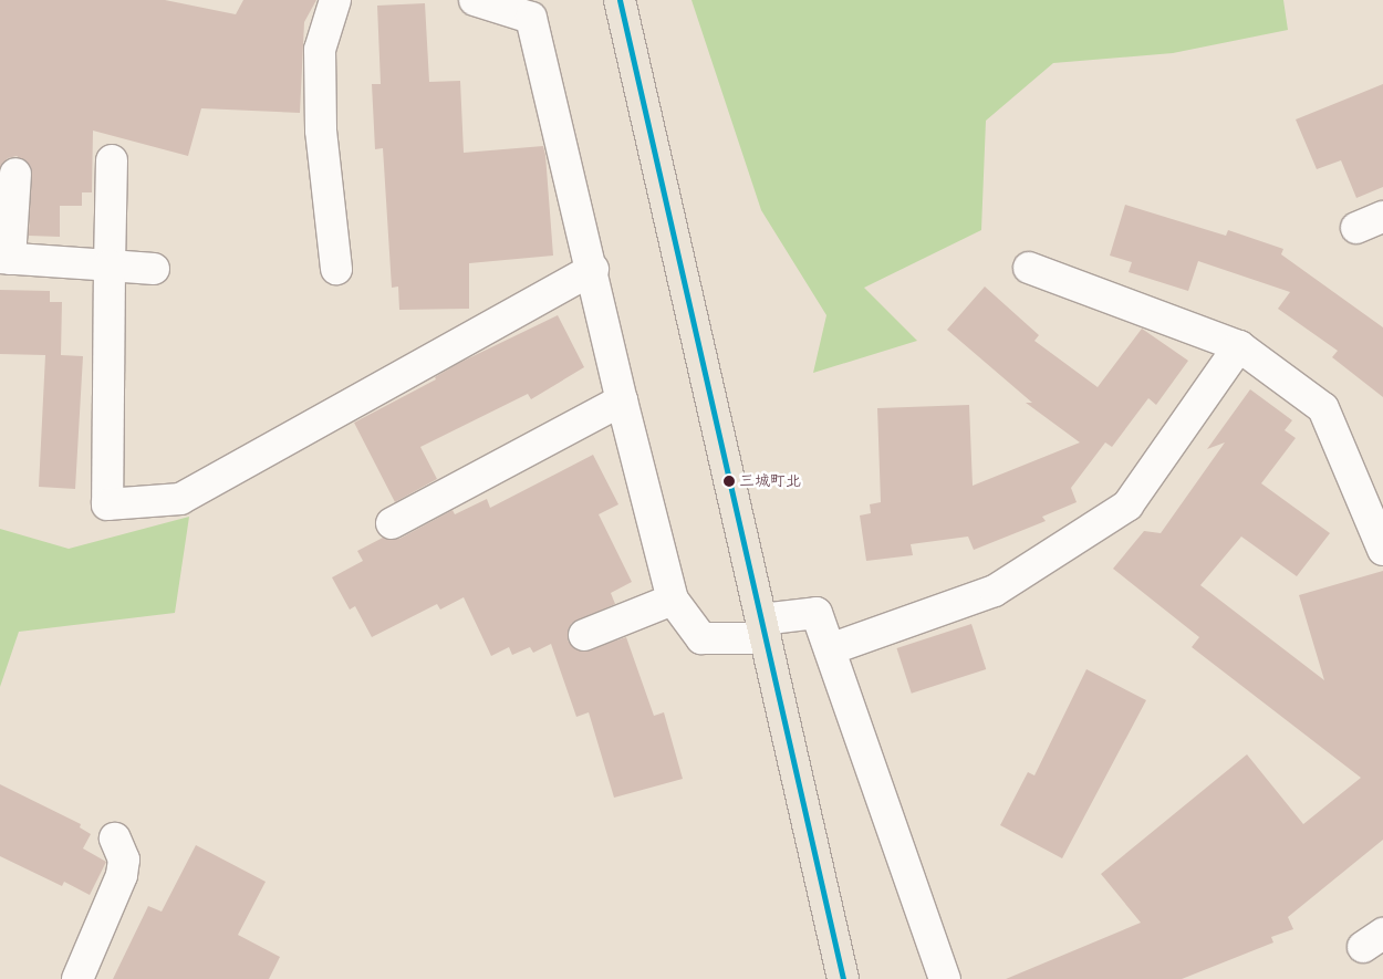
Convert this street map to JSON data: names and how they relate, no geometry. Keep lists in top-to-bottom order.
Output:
{
  "places": ["三城町北"]
}
